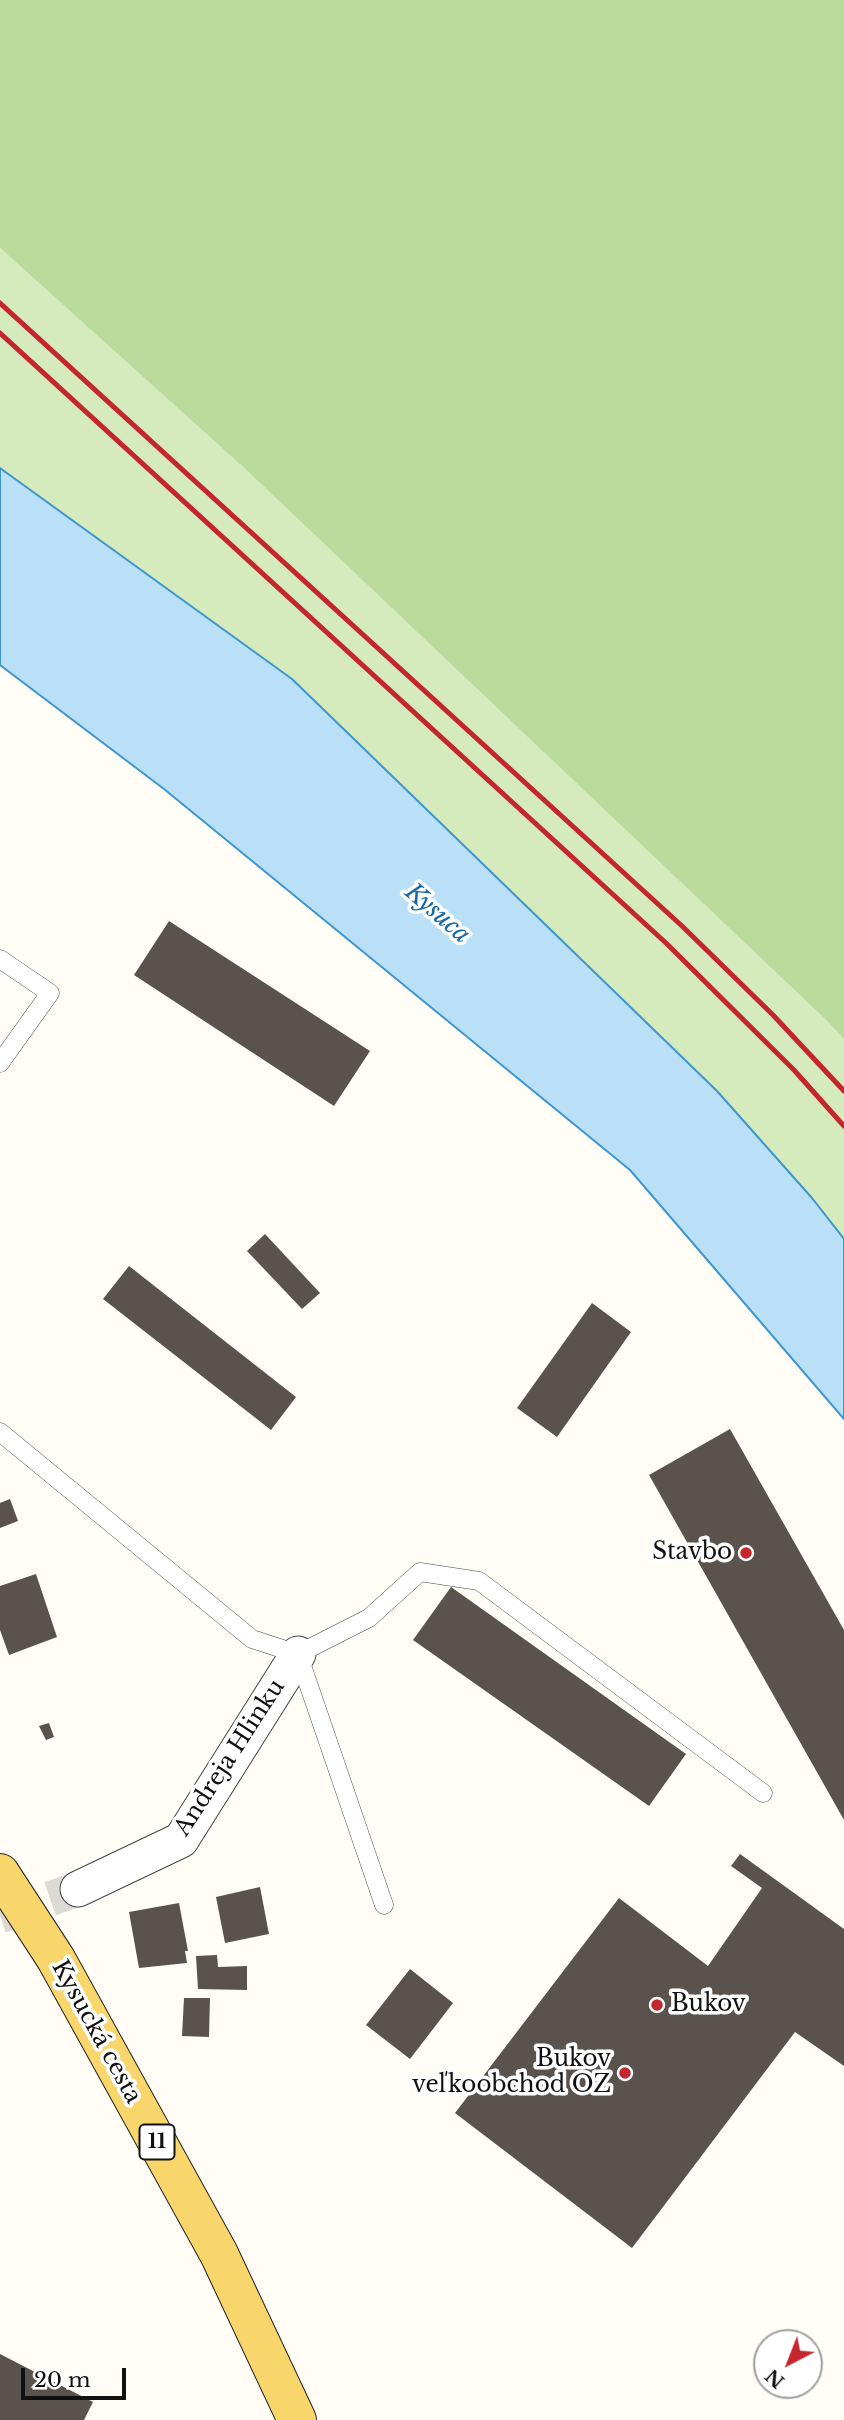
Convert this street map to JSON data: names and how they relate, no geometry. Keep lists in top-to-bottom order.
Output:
{
  "streets": {
    "main road": ["Kysucká cesta", "11"],
    "street": ["Andreja Hlinku"]
  },
  "water": ["Kysuca"],
  "places": ["Stavbo", "Bukov", "Bukov veľkoobchod OZ"],
  "scale_bar": "20 m",
  "north": "bottom left"
}
